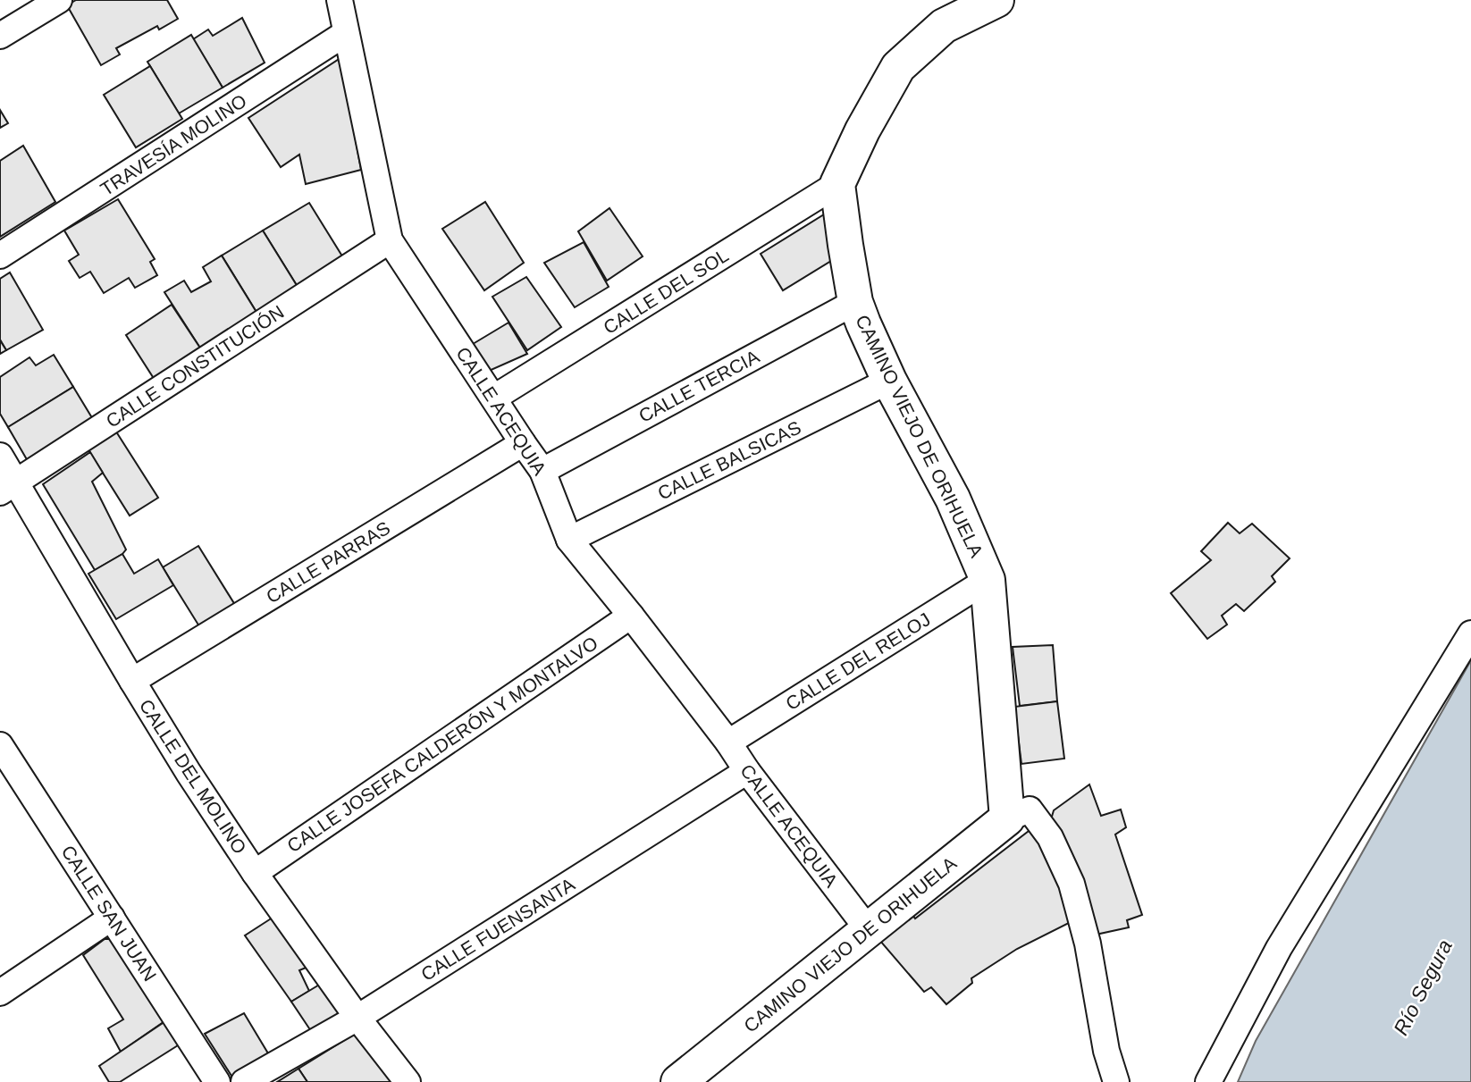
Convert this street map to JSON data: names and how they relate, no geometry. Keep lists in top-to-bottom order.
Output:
{
  "streets": {
    "main road": ["CAMINO VIEJO DE ORIHUELA"],
    "street": [
      "TRAVESÍA MOLINO",
      "CALLE DEL SOL",
      "CALLE CONSTITUCIÓN",
      "CALLE TERCIA",
      "CALLE ACEQUIA",
      "CALLE BALSICAS",
      "CALLE PARRAS",
      "CALLE DEL RELOJ",
      "CALLE JOSEFA CALDERÓN Y MONTALVO",
      "CALLE DEL MOLINO",
      "CALLE SAN JUAN",
      "CALLE FUENSANTA"
    ]
  },
  "crossings": [
    ["TRAVESÍA MOLINO", "CALLE ACEQUIA"],
    ["CALLE DEL SOL", "CALLE ACEQUIA"],
    ["CALLE DEL SOL", "CAMINO VIEJO DE ORIHUELA"],
    ["CALLE CONSTITUCIÓN", "CALLE ACEQUIA"],
    ["CALLE CONSTITUCIÓN", "CALLE DEL MOLINO"],
    ["CALLE TERCIA", "CALLE ACEQUIA"],
    ["CALLE TERCIA", "CAMINO VIEJO DE ORIHUELA"],
    ["CALLE ACEQUIA", "CAMINO VIEJO DE ORIHUELA"],
    ["CALLE ACEQUIA", "CALLE BALSICAS"],
    ["CALLE ACEQUIA", "CALLE PARRAS"],
    ["CALLE ACEQUIA", "CALLE DEL RELOJ"],
    ["CALLE ACEQUIA", "CALLE JOSEFA CALDERÓN Y MONTALVO"],
    ["CALLE ACEQUIA", "CALLE FUENSANTA"],
    ["CAMINO VIEJO DE ORIHUELA", "CALLE BALSICAS"],
    ["CAMINO VIEJO DE ORIHUELA", "CALLE DEL RELOJ"],
    ["CALLE PARRAS", "CALLE DEL MOLINO"],
    ["CALLE JOSEFA CALDERÓN Y MONTALVO", "CALLE DEL MOLINO"],
    ["CALLE DEL MOLINO", "CALLE FUENSANTA"]
  ],
  "water": ["Río Segura"]
}
